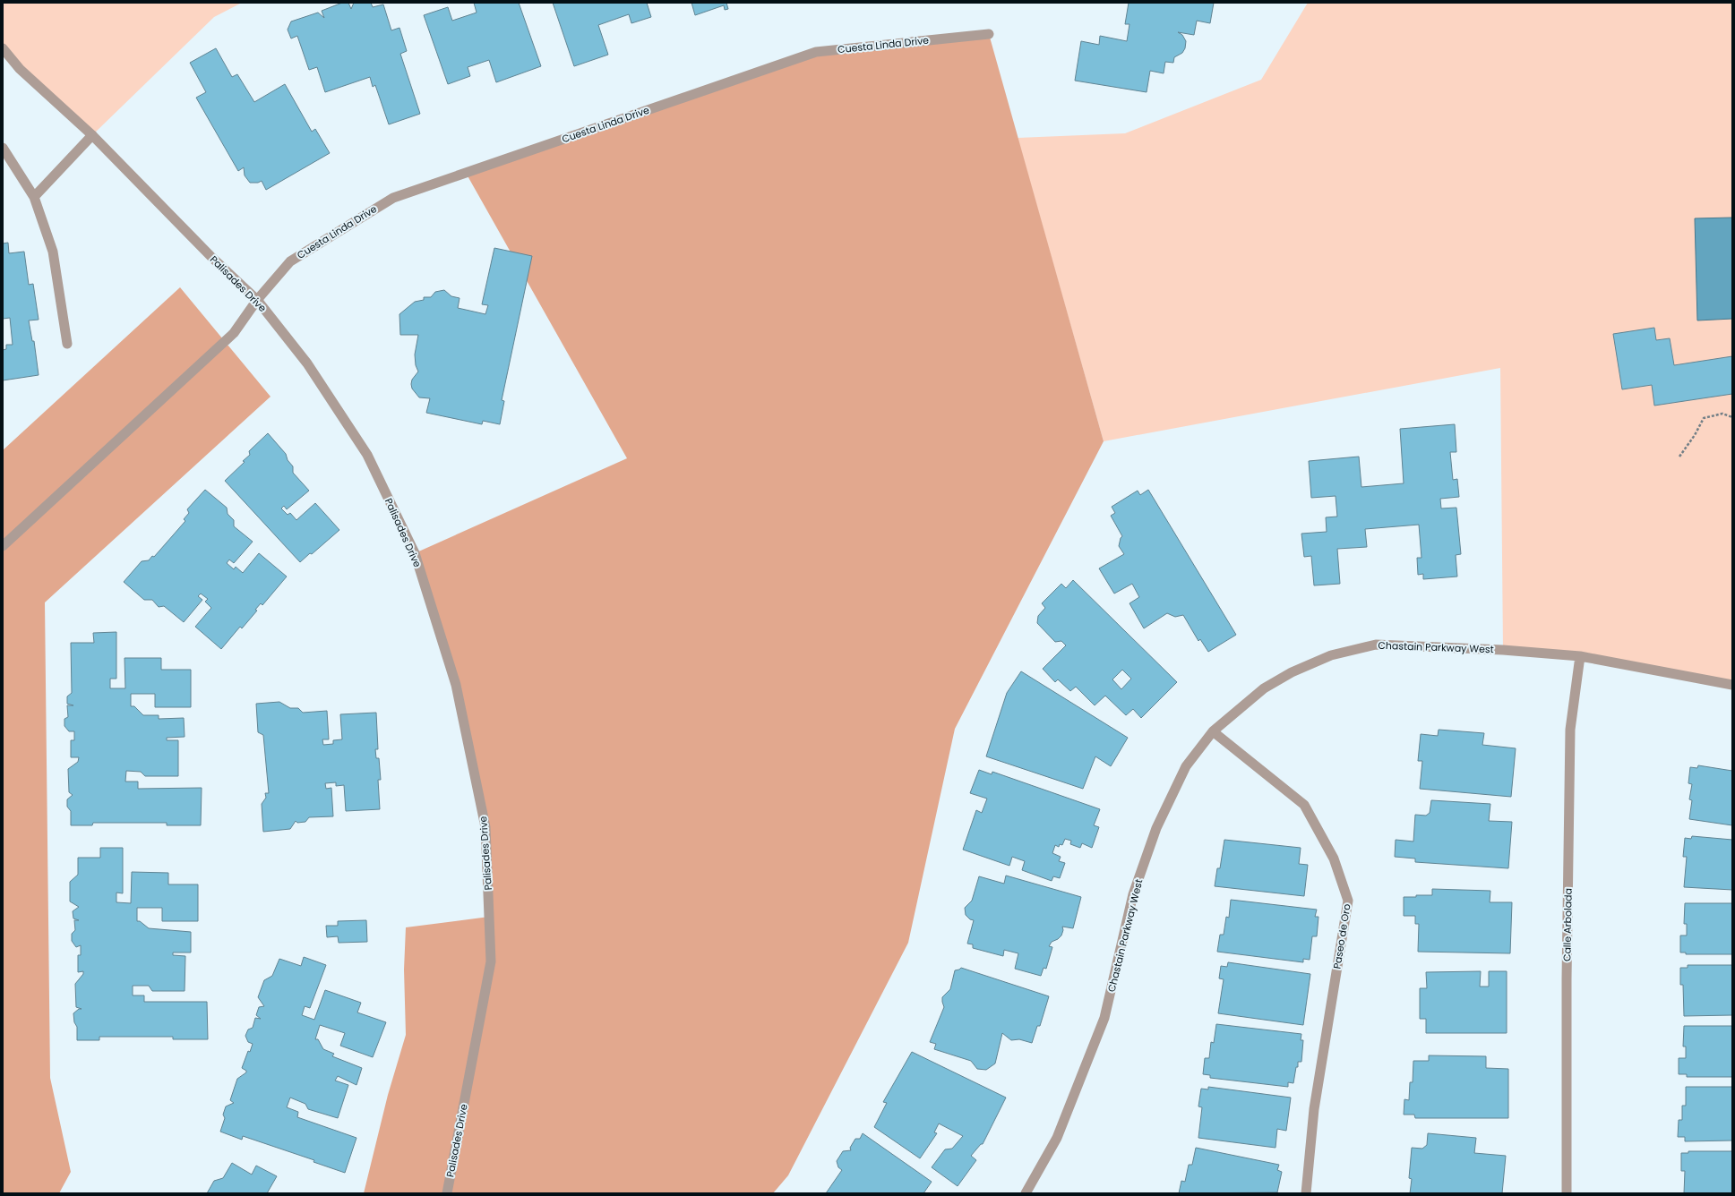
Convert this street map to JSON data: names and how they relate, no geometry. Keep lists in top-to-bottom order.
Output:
{
  "streets": {
    "street": [
      "Cuesta Linda Drive",
      "Palisades Drive",
      "Chastain Parkway West",
      "Calle Arbolada",
      "Paseo de Oro"
    ]
  },
  "crossings": [
    ["Cuesta Linda Drive", "Palisades Drive"],
    ["Chastain Parkway West", "Calle Arbolada"],
    ["Chastain Parkway West", "Paseo de Oro"]
  ]
}
